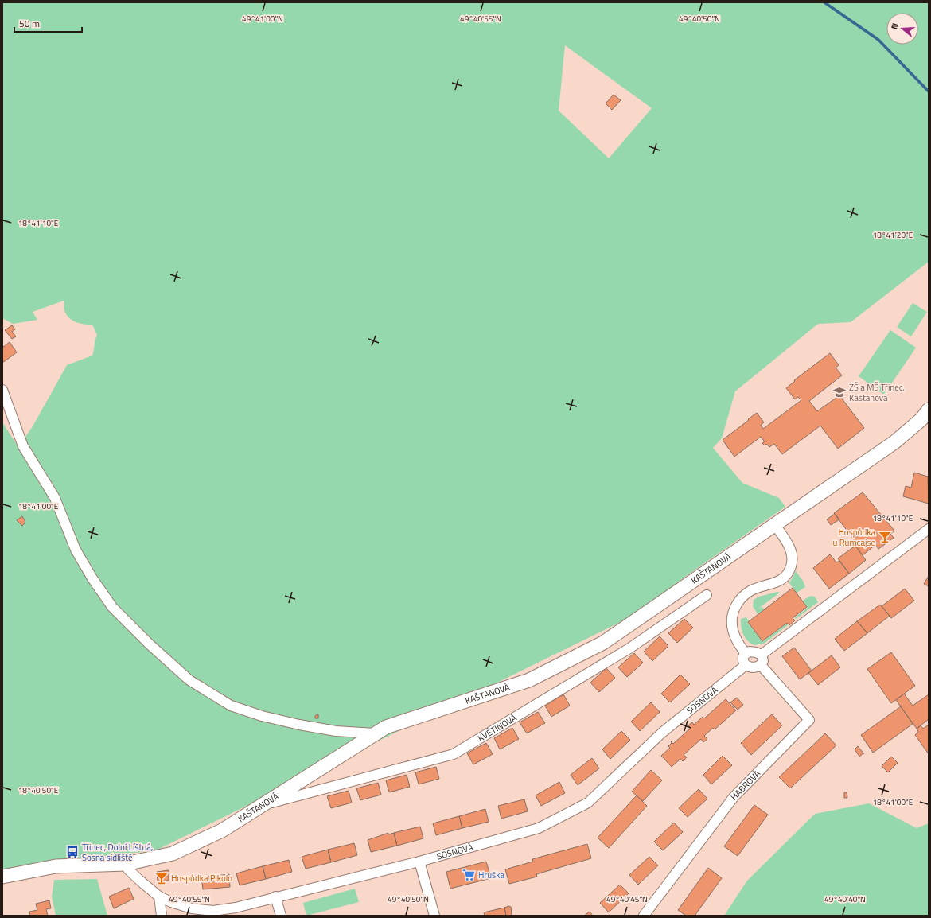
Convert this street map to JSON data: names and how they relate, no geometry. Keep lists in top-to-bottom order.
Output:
{
  "streets": {
    "street": [
      "KAŠTANOVÁ",
      "SOSNOVÁ",
      "KVĚTINOVÁ",
      "HABROVÁ"
    ]
  },
  "crossings": [
    ["KAŠTANOVÁ", "SOSNOVÁ"],
    ["KAŠTANOVÁ", "KVĚTINOVÁ"],
    ["SOSNOVÁ", "HABROVÁ"]
  ],
  "places": {
    "school or university": ["ZŠ a MŠ Třinec, Kaštanová"],
    "bar": ["Hospůdka u Rumcajse", "Hospůdka Pikolo"],
    "bus stop": ["Třinec, Dolní Líštná, Sosna sídliště"],
    "supermarket": ["Hruška"]
  },
  "scale_bar": "50 m",
  "north": "left",
  "coordinates": [
    "49°41'00\"N",
    "49°40'55\"N",
    "49°40'50\"N",
    "18°41'10\"E",
    "18°41'20\"E",
    "18°41'00\"E",
    "18°40'50\"E",
    "49°40'45\"N",
    "49°40'40\"N"
  ]
}
